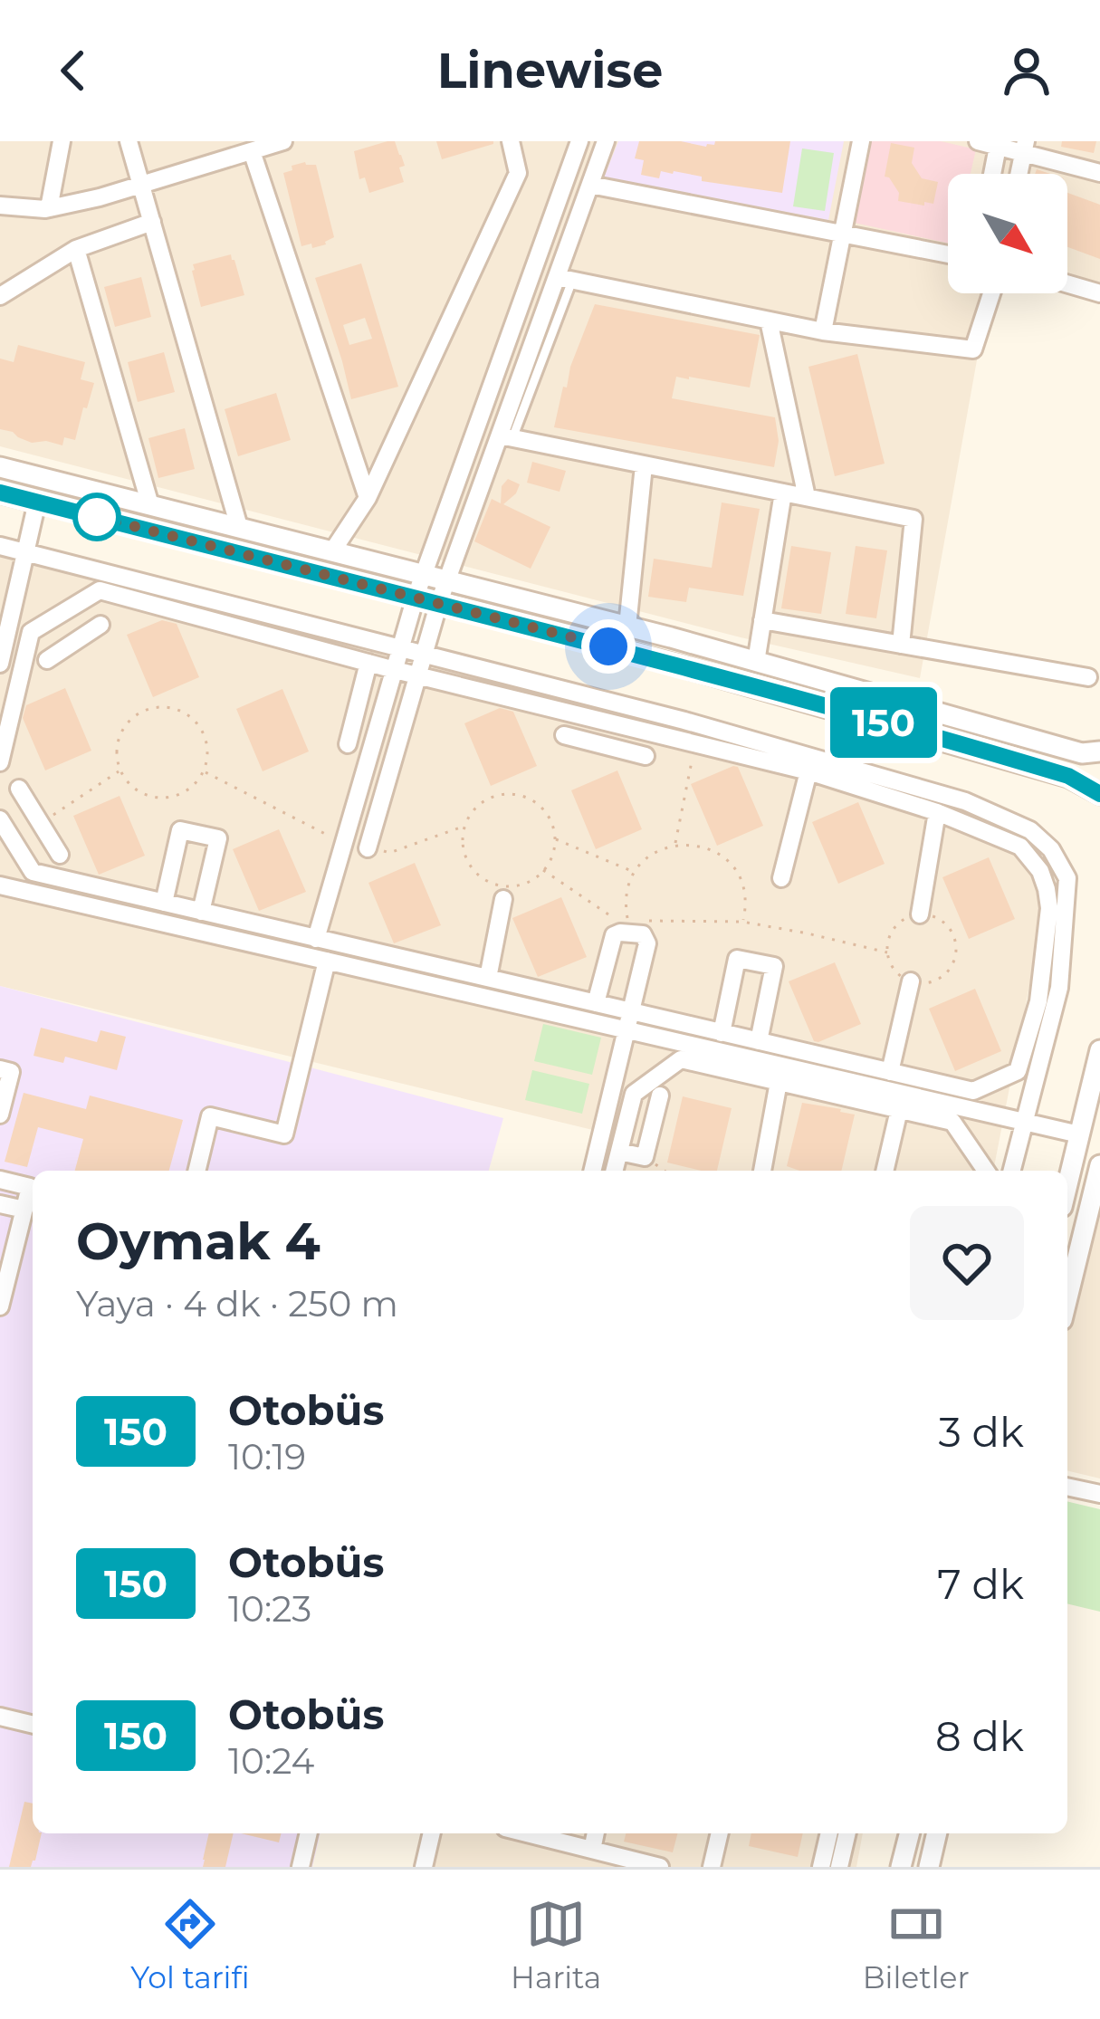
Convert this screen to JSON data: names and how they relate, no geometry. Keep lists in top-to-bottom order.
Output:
{
  "lines": ["bus line 150"],
  "north": "bottom right",
  "page": {
    "header": "Linewise",
    "on_map": "150",
    "heading": ["Oymak 4", "Yaya · 4 dk · 250 m"],
    "list": [
      {
        "mark": "150",
        "name": "Otobüs",
        "note": "10:19",
        "value": "3 dk"
      },
      {
        "mark": "150",
        "name": "Otobüs",
        "note": "10:23",
        "value": "7 dk"
      },
      {
        "mark": "150",
        "name": "Otobüs",
        "note": "10:24",
        "value": "8 dk"
      }
    ],
    "tabs": ["Yol tarifi", "Harita", "Biletler"]
  }
}
